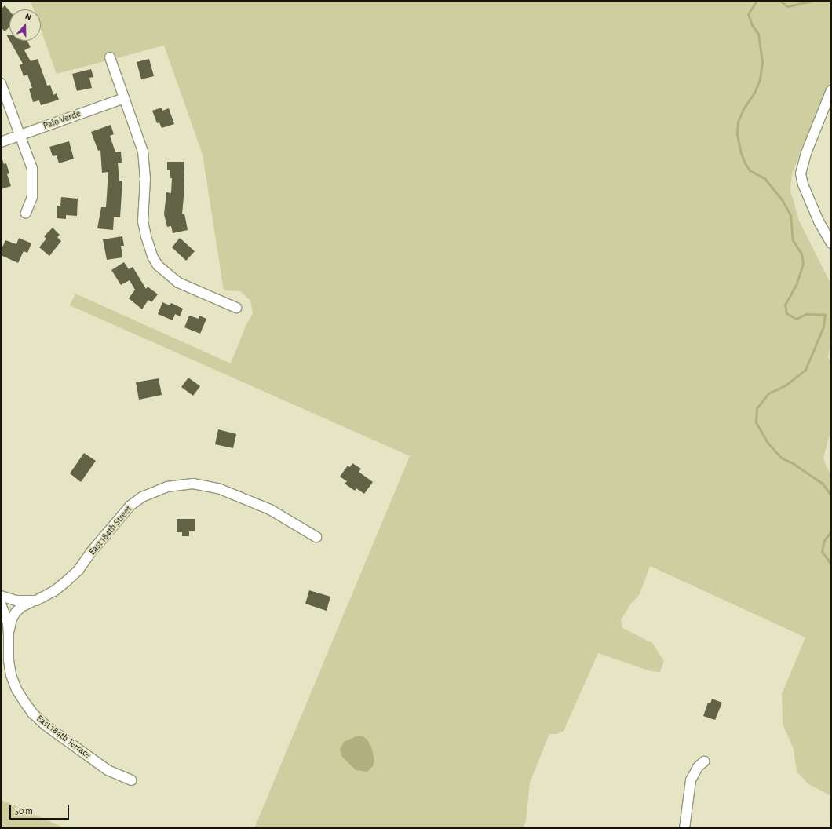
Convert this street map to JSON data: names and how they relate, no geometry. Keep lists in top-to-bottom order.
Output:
{
  "streets": {
    "street": ["Palo Verde", "East 184th Street", "East 184th Terrace"]
  },
  "crossings": [
    ["East 184th Street", "East 184th Terrace"]
  ],
  "scale_bar": "50 m",
  "north": "top"
}
